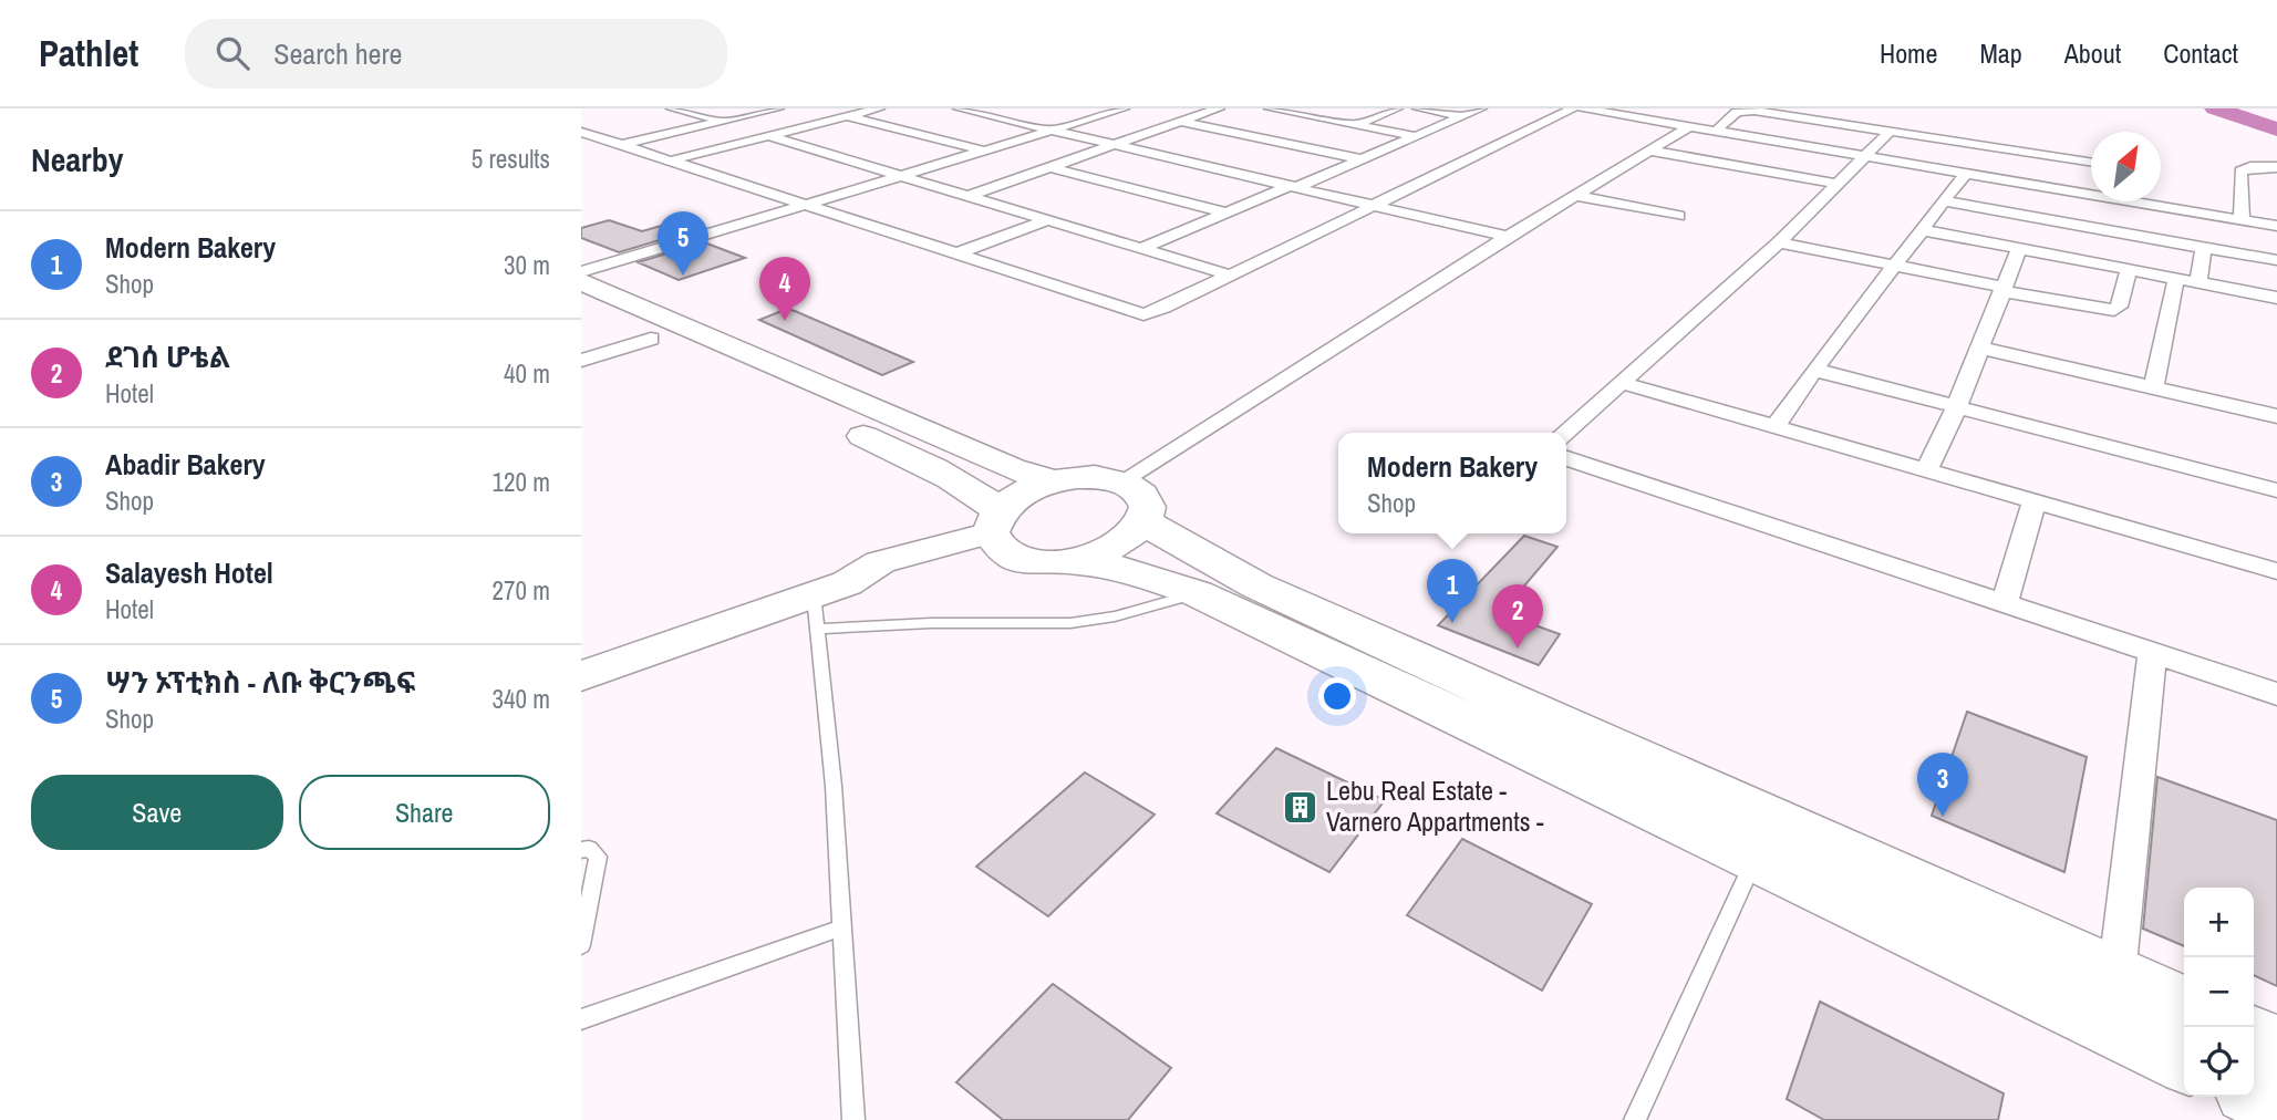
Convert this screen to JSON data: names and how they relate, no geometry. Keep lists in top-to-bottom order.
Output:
{
  "places": {
    "building": ["Lebu Real Estate - Varnero Appartments -"]
  },
  "north": "top right",
  "page": {
    "header": "Pathlet",
    "search": "Search here",
    "nav": [
      "Home",
      "Map",
      "About",
      "Contact"
    ],
    "heading": ["Nearby", "5 results"],
    "list": [
      {
        "mark": "1",
        "name": "Modern Bakery",
        "note": "Shop",
        "value": "30 m"
      },
      {
        "mark": "2",
        "name": "ደገሰ ሆቴል",
        "note": "Hotel",
        "value": "40 m"
      },
      {
        "mark": "3",
        "name": "Abadir Bakery",
        "note": "Shop",
        "value": "120 m"
      },
      {
        "mark": "4",
        "name": "Salayesh Hotel",
        "note": "Hotel",
        "value": "270 m"
      },
      {
        "mark": "5",
        "name": "ሣን ኦፕቲክስ - ለቡ ቅርንጫፍ",
        "note": "Shop",
        "value": "340 m"
      }
    ],
    "pins": [
      "5",
      "4",
      "1",
      "2",
      "3"
    ],
    "popup": ["Modern Bakery", "Shop"],
    "buttons": ["Save", "Share"],
    "map_buttons": ["+", "−"]
  }
}
